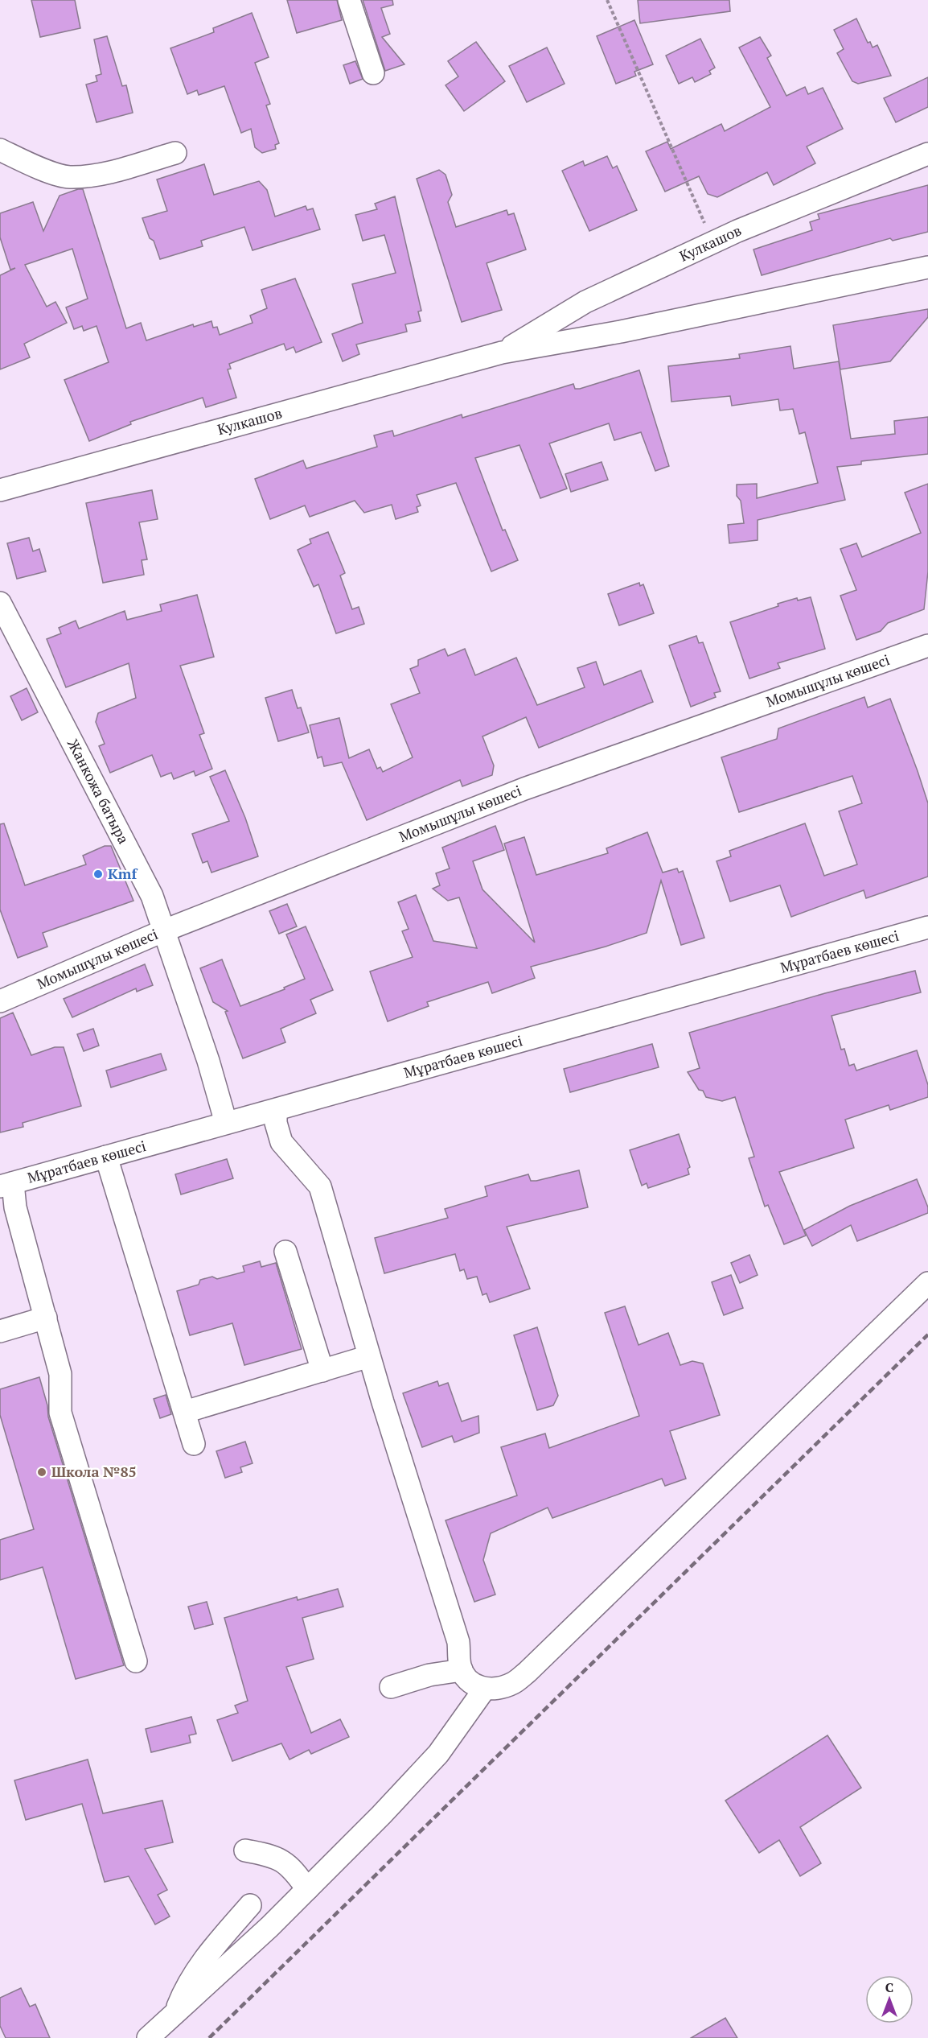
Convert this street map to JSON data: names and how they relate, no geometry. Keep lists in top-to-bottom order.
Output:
{
  "streets": {
    "street": [
      "Кулкашов",
      "Момышұлы көшесі",
      "Жанкожа батыра",
      "Мұратбаев көшесі"
    ]
  },
  "crossings": [
    ["Момышұлы көшесі", "Жанкожа батыра"],
    ["Жанкожа батыра", "Мұратбаев көшесі"]
  ],
  "places": ["Kmf", "Школа №85"],
  "north": "top"
}
